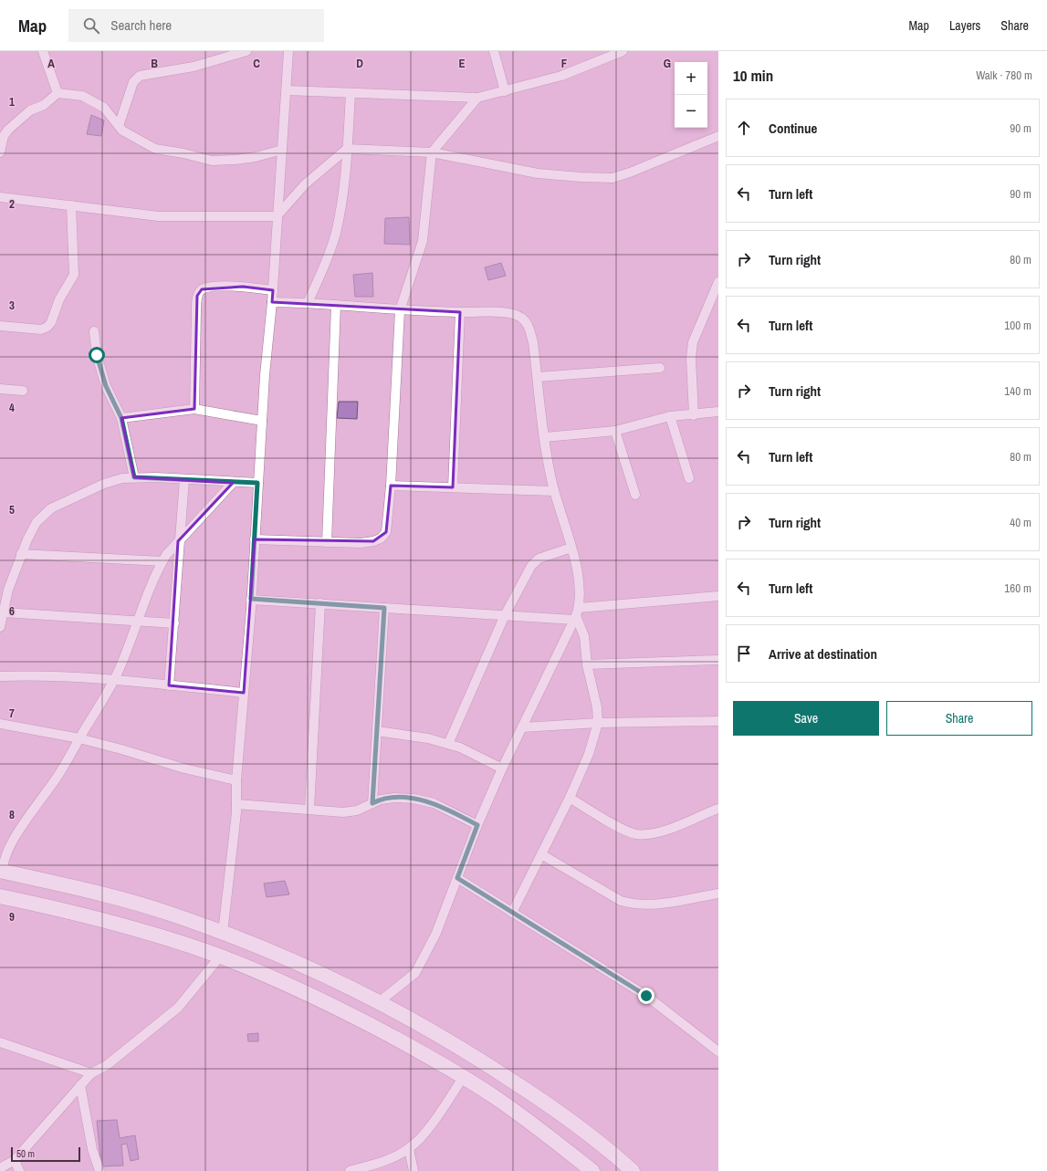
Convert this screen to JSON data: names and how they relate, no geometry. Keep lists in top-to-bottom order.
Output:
{
  "scale_bar": "50 m",
  "page": {
    "header": "Map",
    "search": "Search here",
    "nav": ["Map", "Layers", "Share"],
    "heading": ["10 min", "Walk · 780 m"],
    "map_buttons": ["+", "−"],
    "list": [
      ["Continue", "90 m"],
      ["Turn left", "90 m"],
      ["Turn right", "80 m"],
      ["Turn left", "100 m"],
      ["Turn right", "140 m"],
      ["Turn left", "80 m"],
      ["Turn right", "40 m"],
      ["Turn left", "160 m"],
      "Arrive at destination"
    ],
    "buttons": ["Save", "Share"],
    "scale": "50 m"
  },
  "grid": {
    "columns": [
      "A",
      "B",
      "C",
      "D",
      "E",
      "F",
      "G"
    ],
    "rows": [
      "1",
      "2",
      "3",
      "4",
      "5",
      "6",
      "7",
      "8",
      "9"
    ]
  }
}
